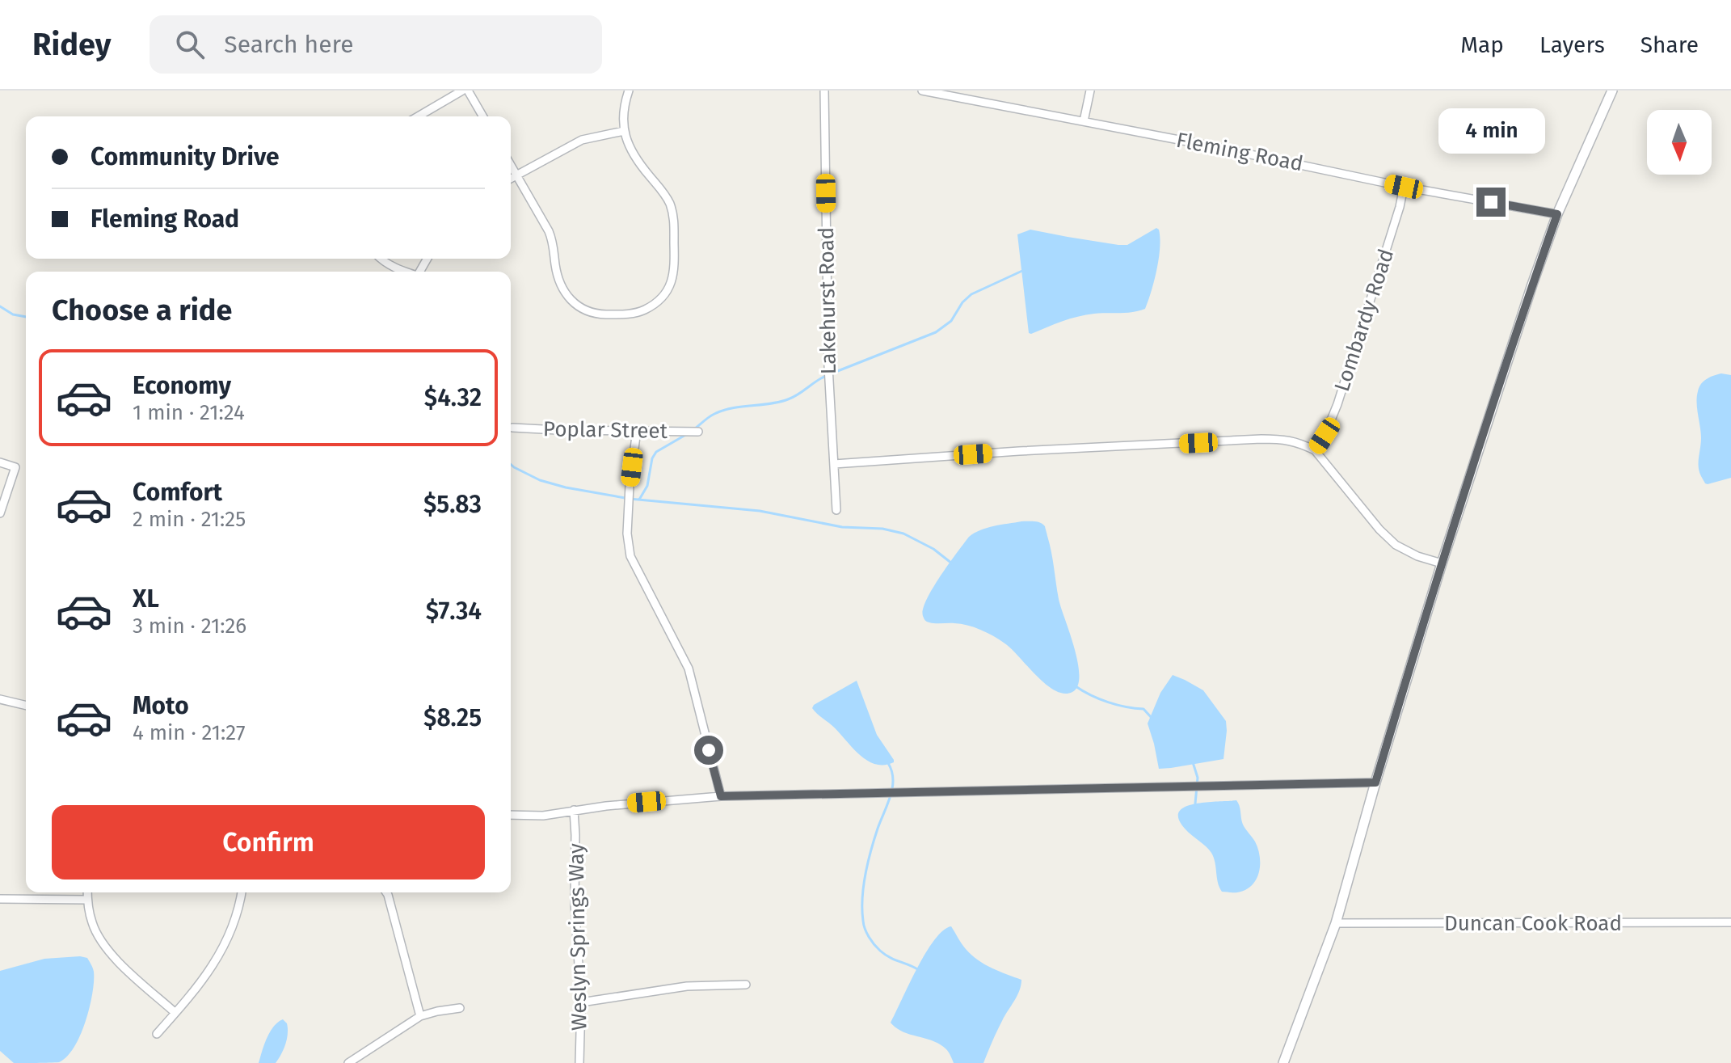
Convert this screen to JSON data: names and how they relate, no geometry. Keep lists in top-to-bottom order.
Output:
{
  "streets": {
    "street": [
      "Fleming Road",
      "Lakehurst Road",
      "Lombardy Road",
      "Poplar Street",
      "Duncan Cook Road",
      "Weslyn Springs Way"
    ]
  },
  "crossings": [
    ["Fleming Road", "Lombardy Road"]
  ],
  "north": "bottom",
  "page": {
    "header": "Ridey",
    "search": "Search here",
    "nav": ["Map", "Layers", "Share"],
    "bubble": "4 min",
    "banner": ["Community Drive", "Fleming Road"],
    "heading": "Choose a ride",
    "list": [
      {
        "name": "Economy",
        "note": "1 min · 21:24",
        "value": "$4.32"
      },
      {
        "name": "Comfort",
        "note": "2 min · 21:25",
        "value": "$5.83"
      },
      {
        "name": "XL",
        "note": "3 min · 21:26",
        "value": "$7.34"
      },
      {
        "name": "Moto",
        "note": "4 min · 21:27",
        "value": "$8.25"
      }
    ],
    "buttons": "Confirm"
  }
}
